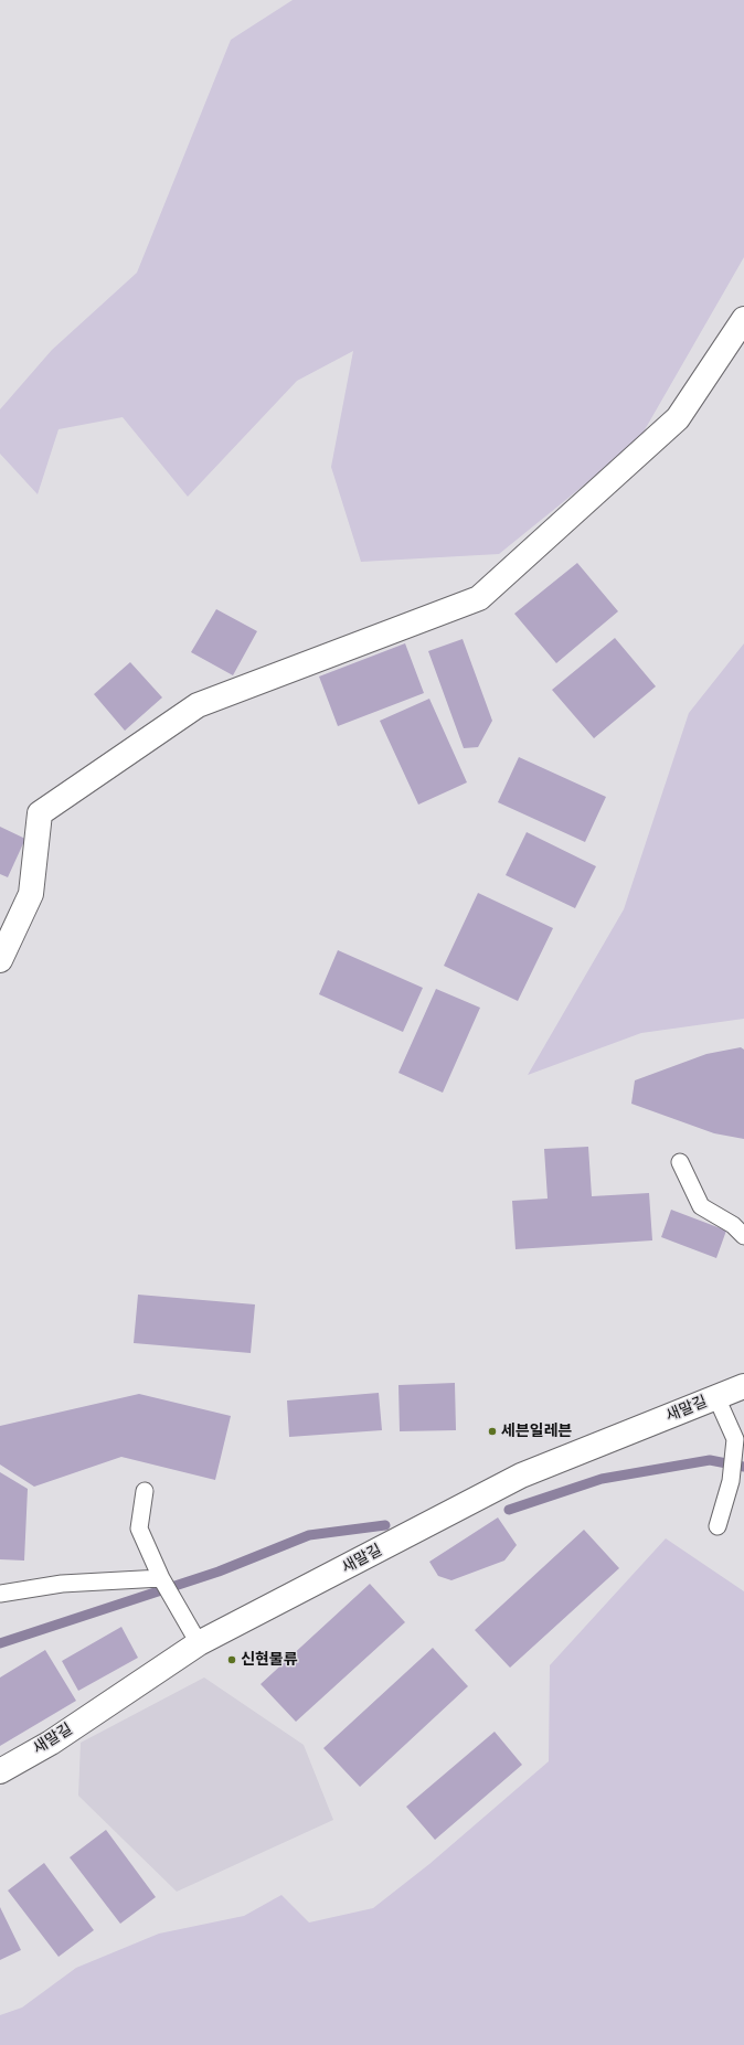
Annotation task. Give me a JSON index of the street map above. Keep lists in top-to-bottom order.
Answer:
{
  "streets": {
    "street": ["새말길"]
  },
  "places": ["세븐일레븐", "신현물류"]
}
